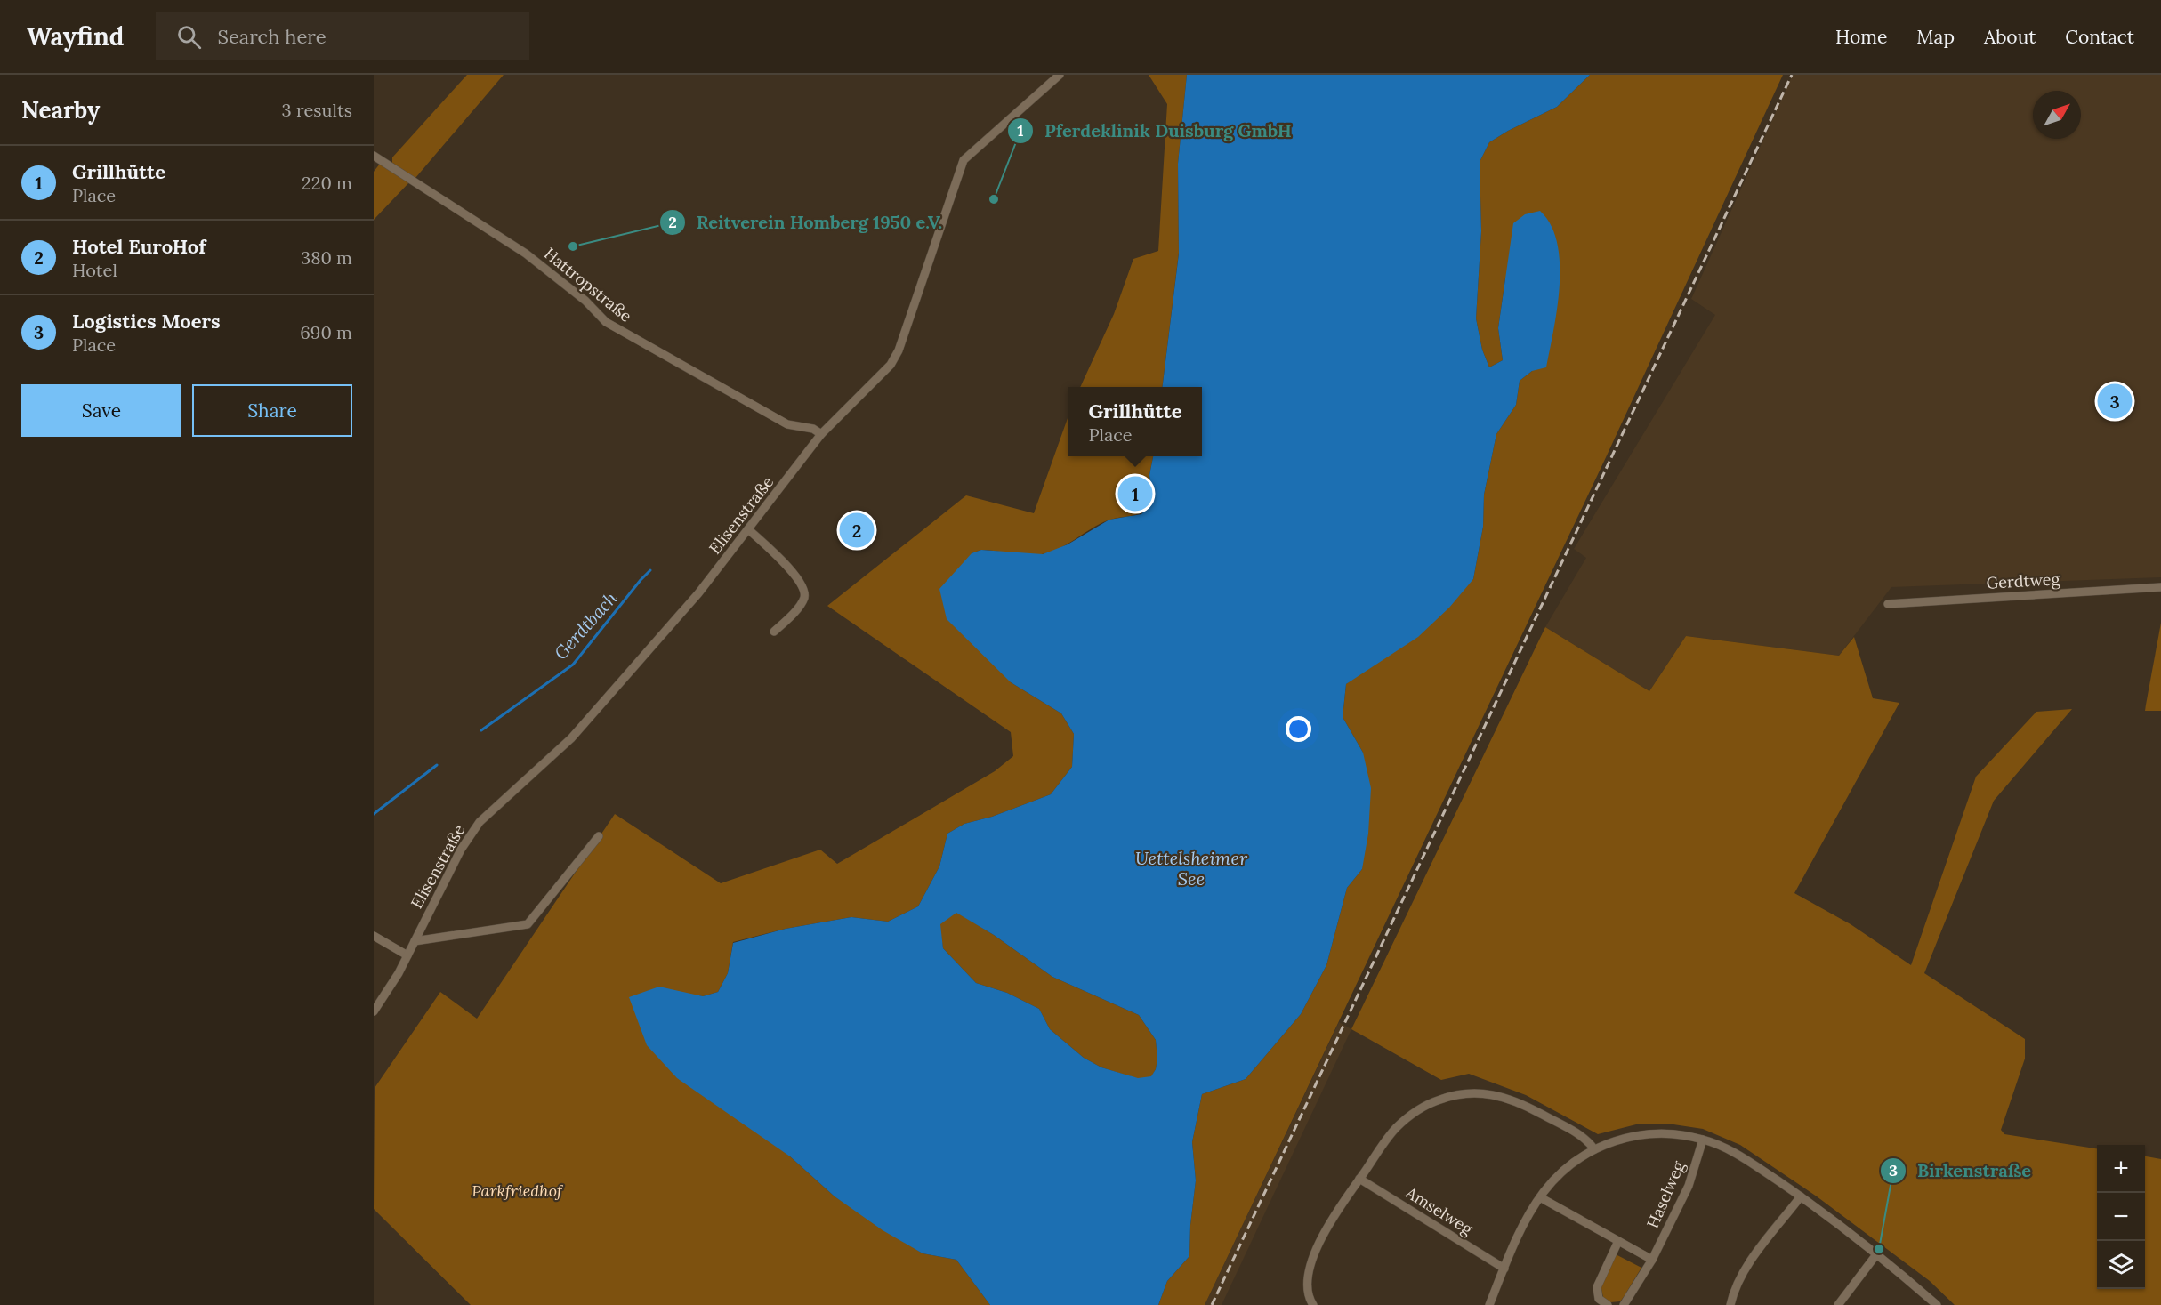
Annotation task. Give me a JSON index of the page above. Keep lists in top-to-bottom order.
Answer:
{
  "streets": {
    "street": [
      "Hattropstraße",
      "Elisenstraße",
      "Gerdtweg",
      "Haselweg",
      "Amselweg"
    ]
  },
  "crossings": [
    ["Hattropstraße", "Elisenstraße"]
  ],
  "water": ["Gerdtbach", "Uettelsheimer See"],
  "parks": ["Parkfriedhof"],
  "places": ["Pferdeklinik Duisburg GmbH", "Reitverein Homberg 1950 e.V.", "Birkenstraße"],
  "north": "top right",
  "page": {
    "header": "Wayfind",
    "search": "Search here",
    "nav": [
      "Home",
      "Map",
      "About",
      "Contact"
    ],
    "heading": ["Nearby", "3 results"],
    "list": [
      {
        "mark": "1",
        "name": "Grillhütte",
        "note": "Place",
        "value": "220 m"
      },
      {
        "mark": "2",
        "name": "Hotel EuroHof",
        "note": "Hotel",
        "value": "380 m"
      },
      {
        "mark": "3",
        "name": "Logistics Moers",
        "note": "Place",
        "value": "690 m"
      }
    ],
    "buttons": ["Save", "Share"],
    "pins": ["3", "1", "2"],
    "popup": ["Grillhütte", "Place"],
    "map_buttons": ["+", "−"]
  }
}
